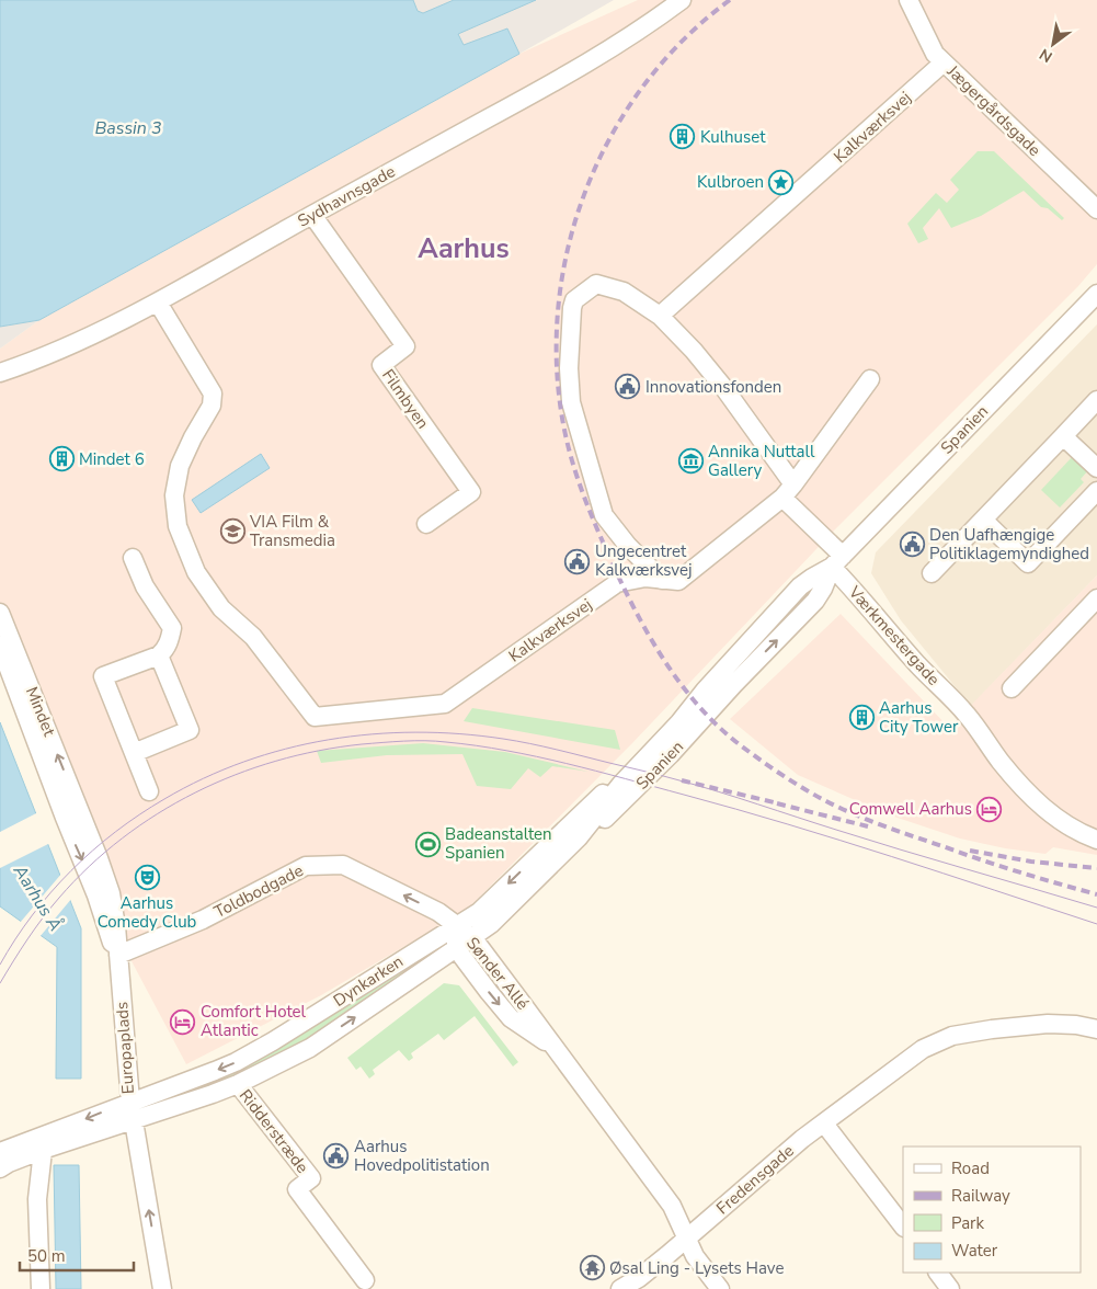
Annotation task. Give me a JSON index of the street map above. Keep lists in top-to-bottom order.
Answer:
{
  "streets": {
    "street": [
      "Jægergårdsgade",
      "Kalkværksvej",
      "Sydhavnsgade",
      "Filmbyen",
      "Spanien",
      "Værkmestergade",
      "Mindet",
      "Toldbodgade",
      "Sønder Allé",
      "Dynkarken",
      "Europaplads",
      "Ridderstræde",
      "Fredensgade"
    ]
  },
  "crossings": [
    ["Jægergårdsgade", "Kalkværksvej"],
    ["Kalkværksvej", "Sydhavnsgade"],
    ["Sydhavnsgade", "Filmbyen"],
    ["Spanien", "Værkmestergade"],
    ["Spanien", "Toldbodgade"],
    ["Spanien", "Sønder Allé"],
    ["Spanien", "Dynkarken"],
    ["Mindet", "Europaplads"],
    ["Toldbodgade", "Sønder Allé"],
    ["Toldbodgade", "Dynkarken"],
    ["Toldbodgade", "Europaplads"],
    ["Sønder Allé", "Dynkarken"],
    ["Sønder Allé", "Fredensgade"],
    ["Dynkarken", "Europaplads"],
    ["Dynkarken", "Ridderstræde"],
    ["Europaplads", "Ridderstræde"]
  ],
  "one_way": ["Toldbodgade"],
  "districts": ["Aarhus"],
  "water": ["Bassin 3", "Aarhus Å"],
  "places": {
    "building": ["Kulhuset", "Mindet 6", "Aarhus City Tower"],
    "place": ["Kulbroen"],
    "public building": [
      "Innovationsfonden",
      "Den Uafhængige Politiklagemyndighed",
      "Ungecentret Kalkværksvej",
      "Aarhus Hovedpolitistation"
    ],
    "museum": ["Annika Nuttall Gallery"],
    "school or university": ["VIA Film & Transmedia"],
    "hotel": ["Comwell Aarhus", "Comfort Hotel Atlantic"],
    "sports": ["Badeanstalten Spanien"],
    "theatre": ["Aarhus Comedy Club"],
    "temple": ["Øsal Ling - Lysets Have"]
  },
  "legend": [
    "Road",
    "Railway",
    "Park",
    "Water"
  ],
  "scale_bar": "50 m",
  "north": "bottom left"
}
